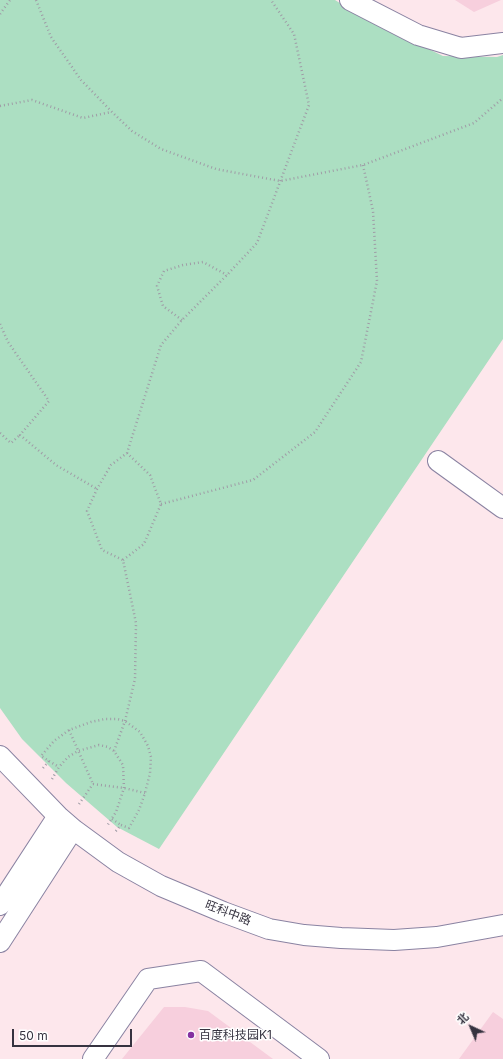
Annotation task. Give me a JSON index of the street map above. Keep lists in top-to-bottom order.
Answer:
{
  "streets": {
    "street": ["旺科中路"]
  },
  "places": ["百度科技园K1"],
  "scale_bar": "50 m",
  "north": "top left"
}
